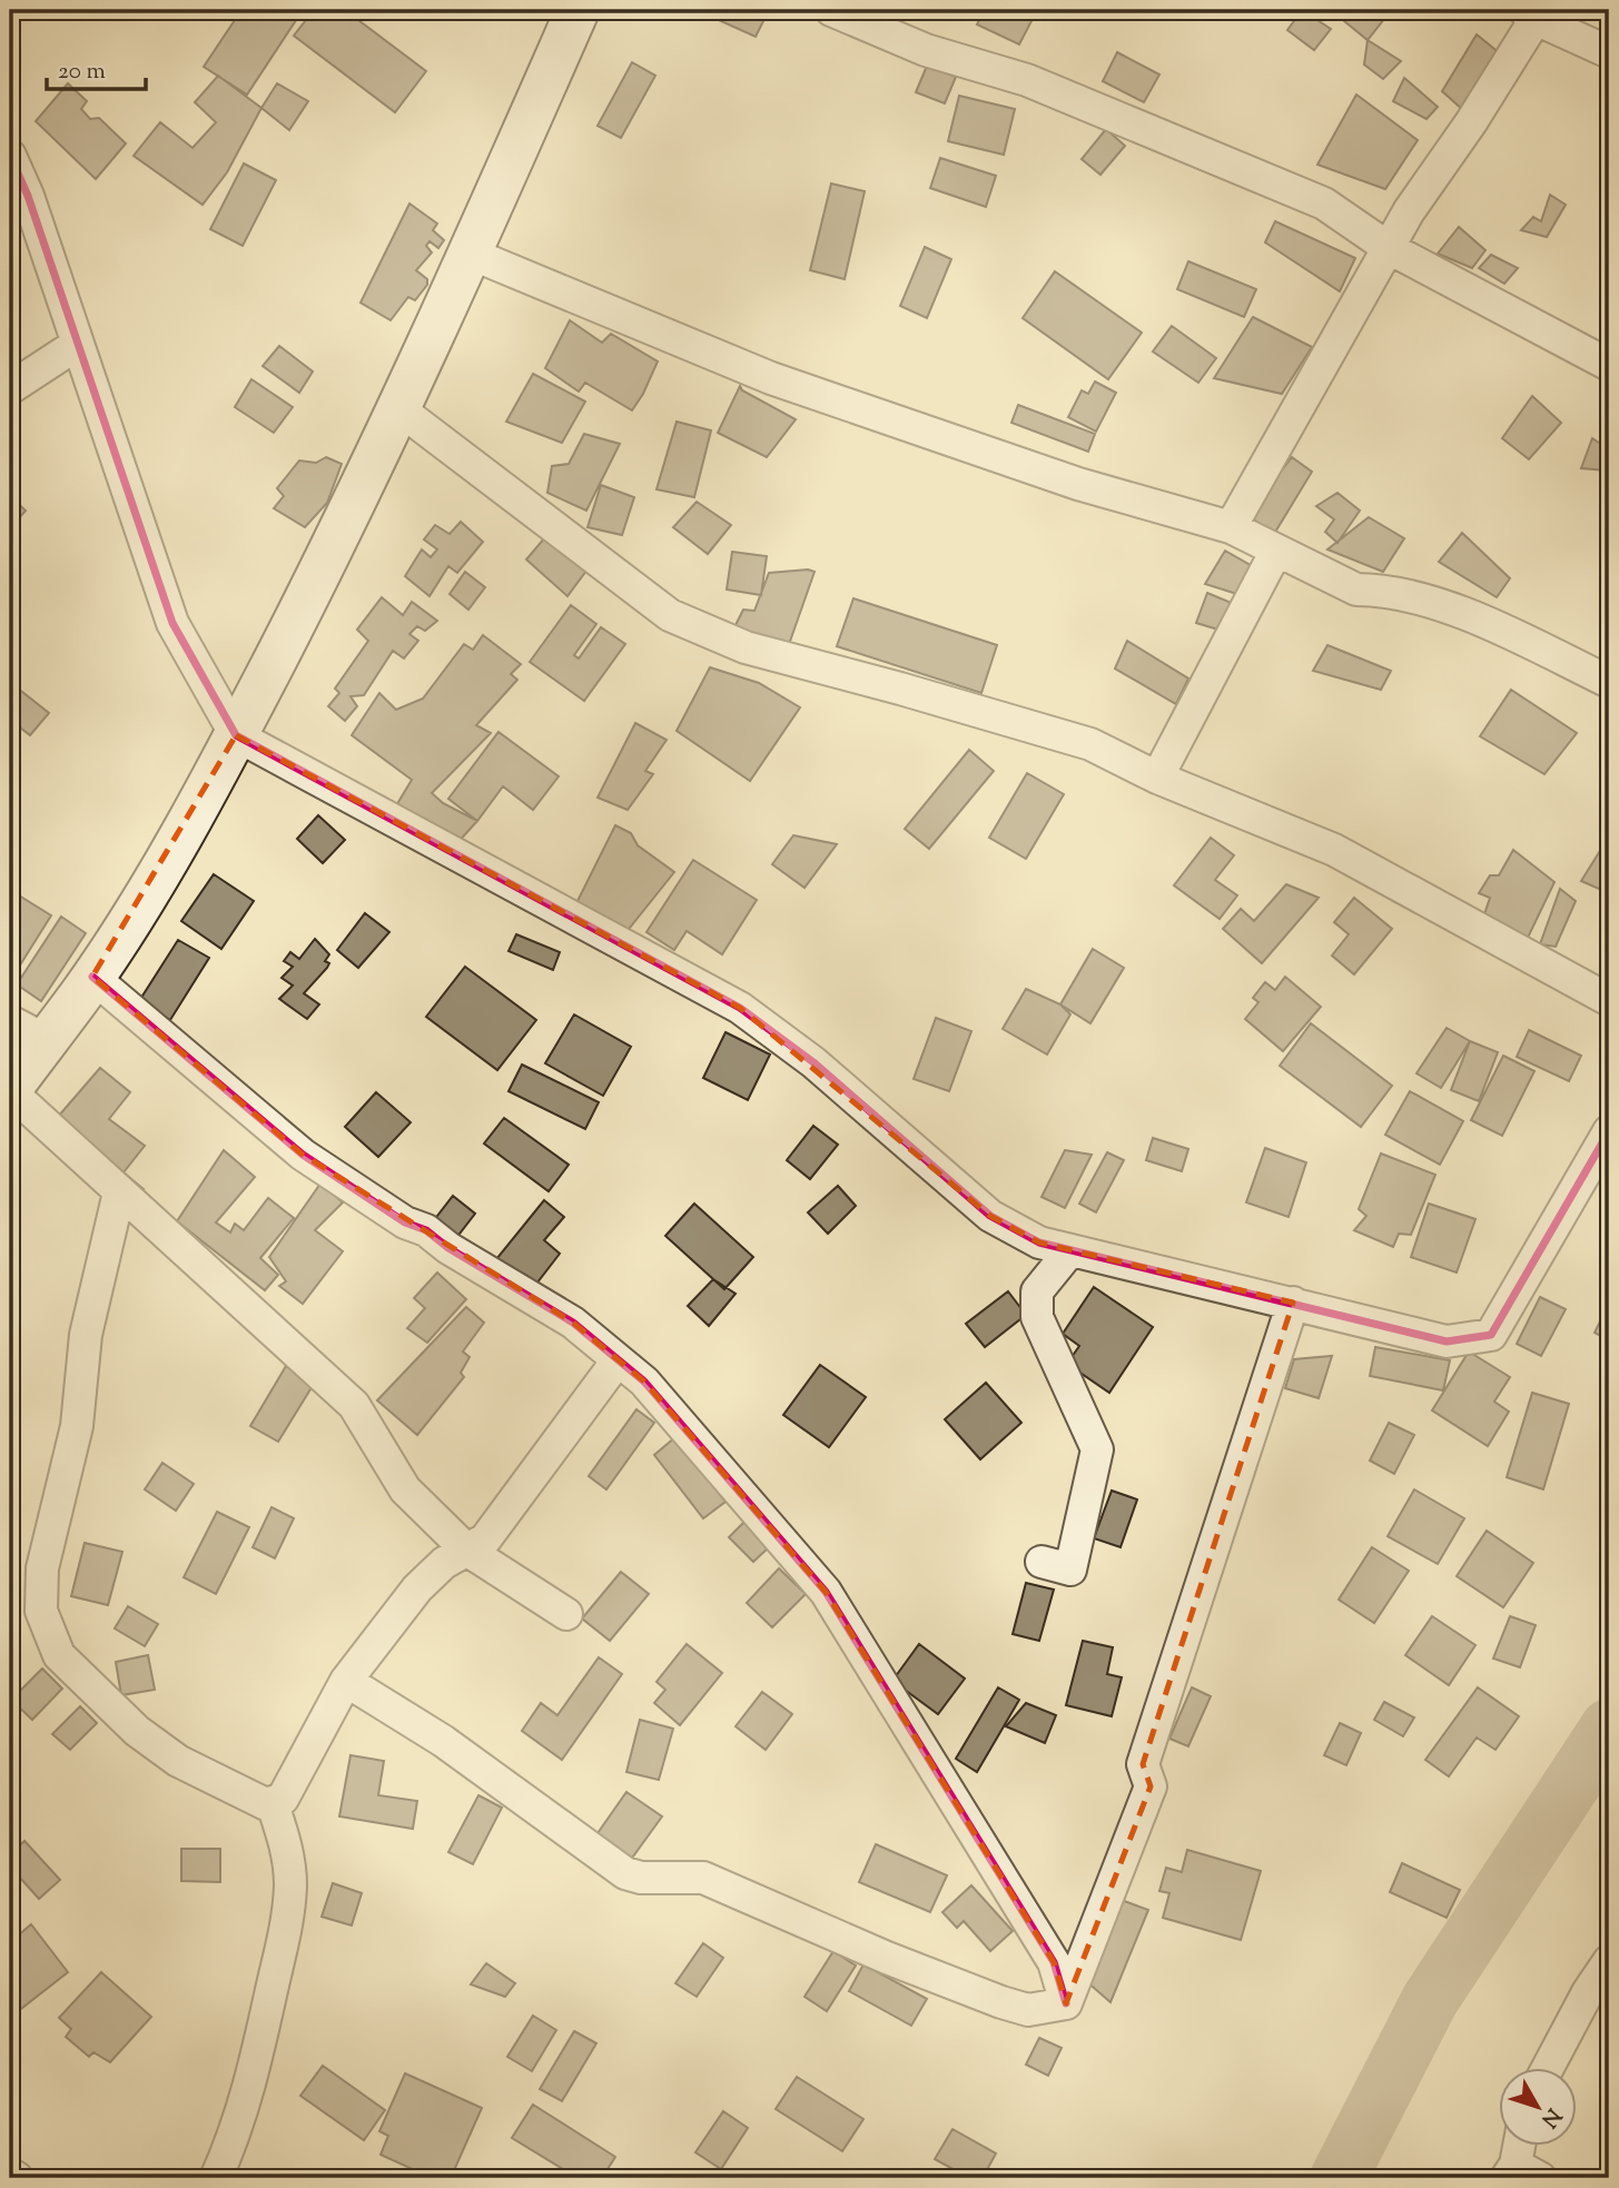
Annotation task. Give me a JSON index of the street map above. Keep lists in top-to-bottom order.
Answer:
{
  "scale_bar": "20 m",
  "north": "bottom right"
}
